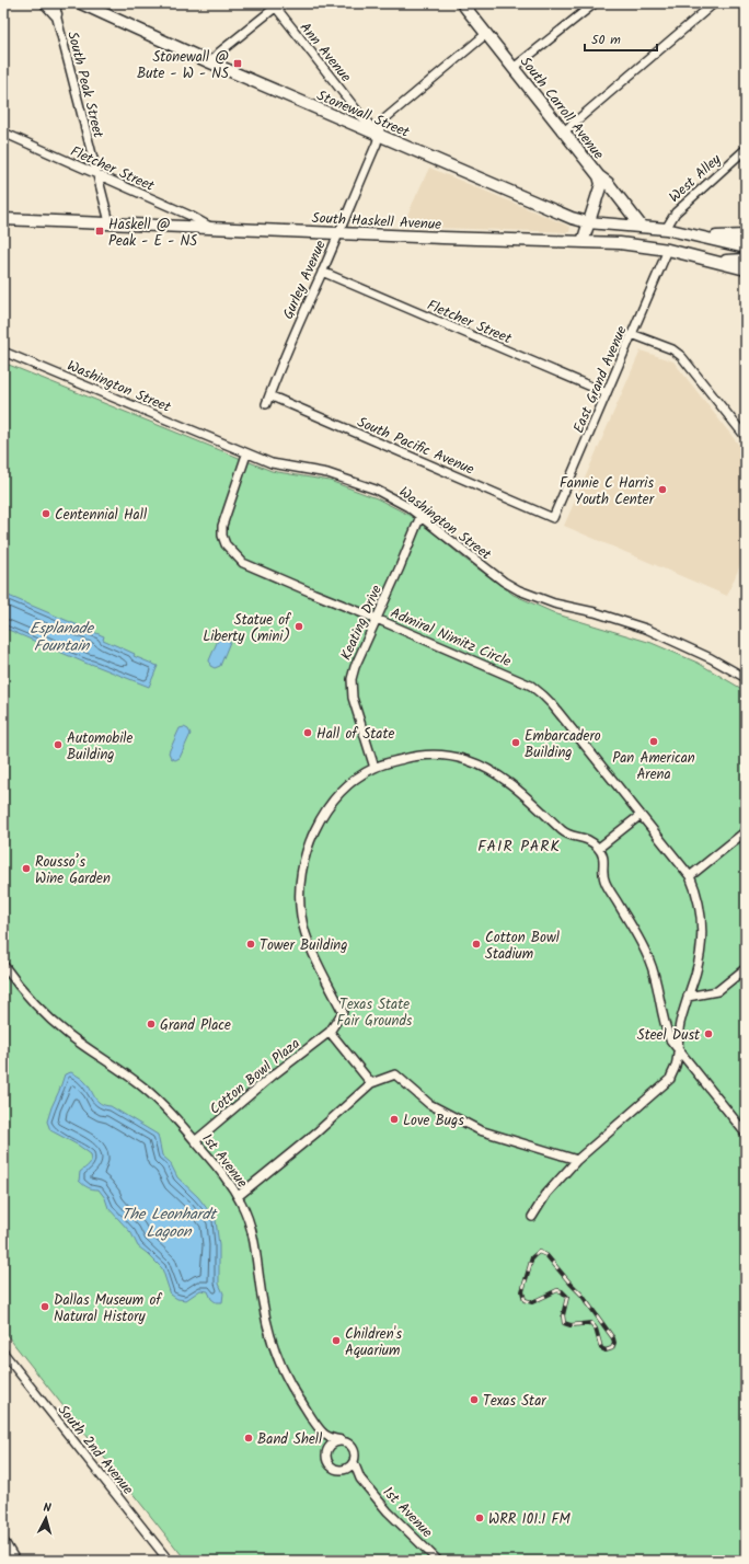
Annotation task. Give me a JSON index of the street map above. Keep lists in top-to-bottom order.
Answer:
{
  "streets": {
    "main road": ["South Carroll Avenue", "Stonewall Street", "South Haskell Avenue"],
    "street": [
      "Ann Avenue",
      "South Peak Street",
      "Fletcher Street",
      "West Alley",
      "Gurley Avenue",
      "East Grand Avenue",
      "Washington Street",
      "South Pacific Avenue",
      "Keating Drive",
      "Admiral Nimitz Circle",
      "Cotton Bowl Plaza",
      "1st Avenue",
      "South 2nd Avenue"
    ]
  },
  "crossings": [
    ["Ann Avenue", "Stonewall Street"],
    ["Ann Avenue", "Gurley Avenue"],
    ["South Peak Street", "Fletcher Street"],
    ["South Peak Street", "South Haskell Avenue"],
    ["South Carroll Avenue", "Stonewall Street"],
    ["South Carroll Avenue", "Gurley Avenue"],
    ["Stonewall Street", "Gurley Avenue"],
    ["Fletcher Street", "South Haskell Avenue"],
    ["Fletcher Street", "Gurley Avenue"],
    ["Fletcher Street", "East Grand Avenue"],
    ["South Haskell Avenue", "Gurley Avenue"],
    ["South Haskell Avenue", "East Grand Avenue"],
    ["Gurley Avenue", "South Pacific Avenue"],
    ["East Grand Avenue", "South Pacific Avenue"],
    ["Washington Street", "Keating Drive"],
    ["Washington Street", "Admiral Nimitz Circle"],
    ["Keating Drive", "Admiral Nimitz Circle"],
    ["Keating Drive", "Cotton Bowl Plaza"],
    ["Cotton Bowl Plaza", "1st Avenue"]
  ],
  "districts": ["FAIR PARK"],
  "water": ["Esplanade Fountain", "The Leonhardt Lagoon"],
  "parks": ["Texas State Fair Grounds"],
  "places": {
    "transit": ["Stonewall @ Bute - W - NS", "Haskell @ Peak - E - NS"],
    "other": [
      "Fannie C Harris Youth Center",
      "Centennial Hall",
      "Statue of Liberty (mini)",
      "Hall of State",
      "Pan American Arena",
      "Embarcadero Building",
      "Automobile Building",
      "Rousso’s Wine Garden",
      "Tower Building",
      "Cotton Bowl Stadium",
      "Grand Place",
      "Steel Dust",
      "Love Bugs",
      "Dallas Museum of Natural History",
      "Children's Aquarium",
      "Texas Star",
      "Band Shell",
      "WRR 101.1 FM"
    ]
  },
  "scale_bar": "50 m",
  "north": "top"
}
